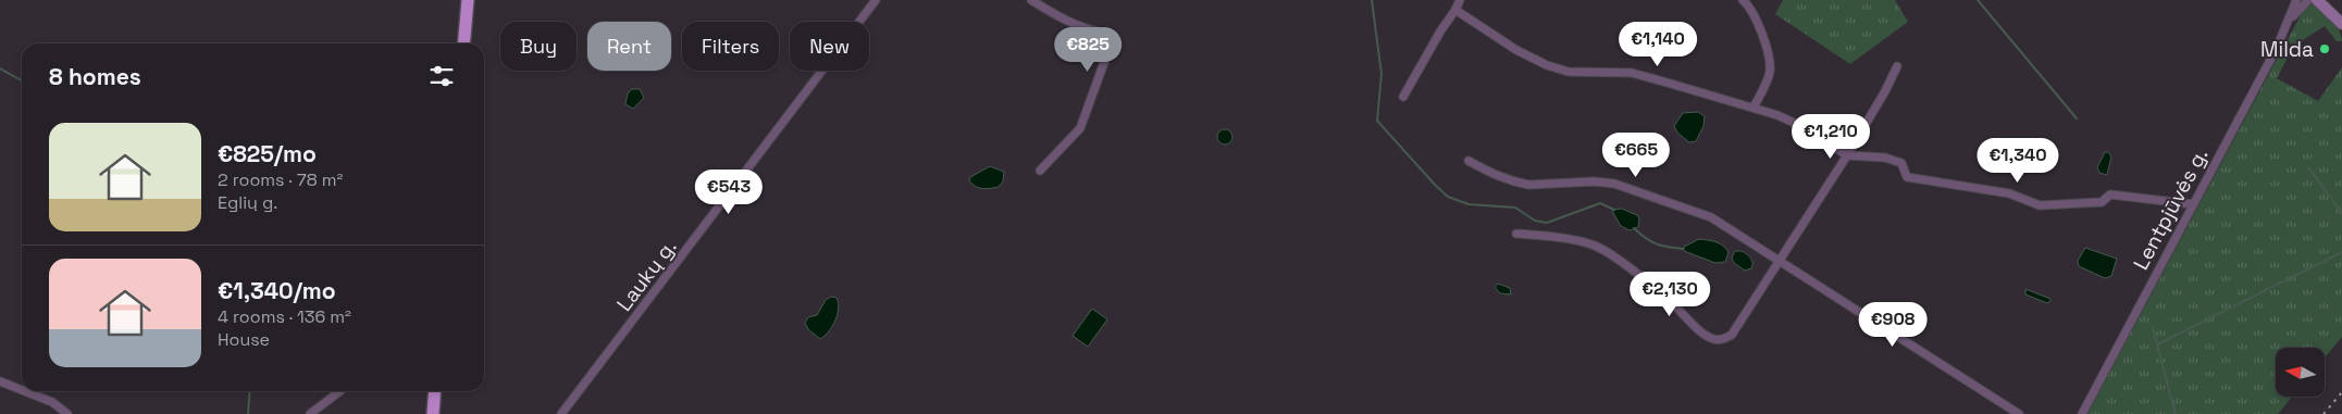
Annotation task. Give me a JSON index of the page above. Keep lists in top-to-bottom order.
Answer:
{
  "streets": {
    "street": ["Lentpjūvės g.", "Laukų g."]
  },
  "places": ["Milda"],
  "north": "left",
  "page": {
    "price": [
      "€1,140",
      "€825",
      "€1,210",
      "€665",
      "€1,340",
      "€543",
      "€2,130",
      "€908"
    ],
    "chip": [
      "Buy",
      "Rent",
      "Filters",
      "New"
    ],
    "heading": "8 homes",
    "list": [
      {
        "name": "€825/mo",
        "note": "2 rooms · 78 m² · Eglių g."
      },
      {
        "name": "€1,340/mo",
        "note": "4 rooms · 136 m² · House"
      }
    ]
  }
}
